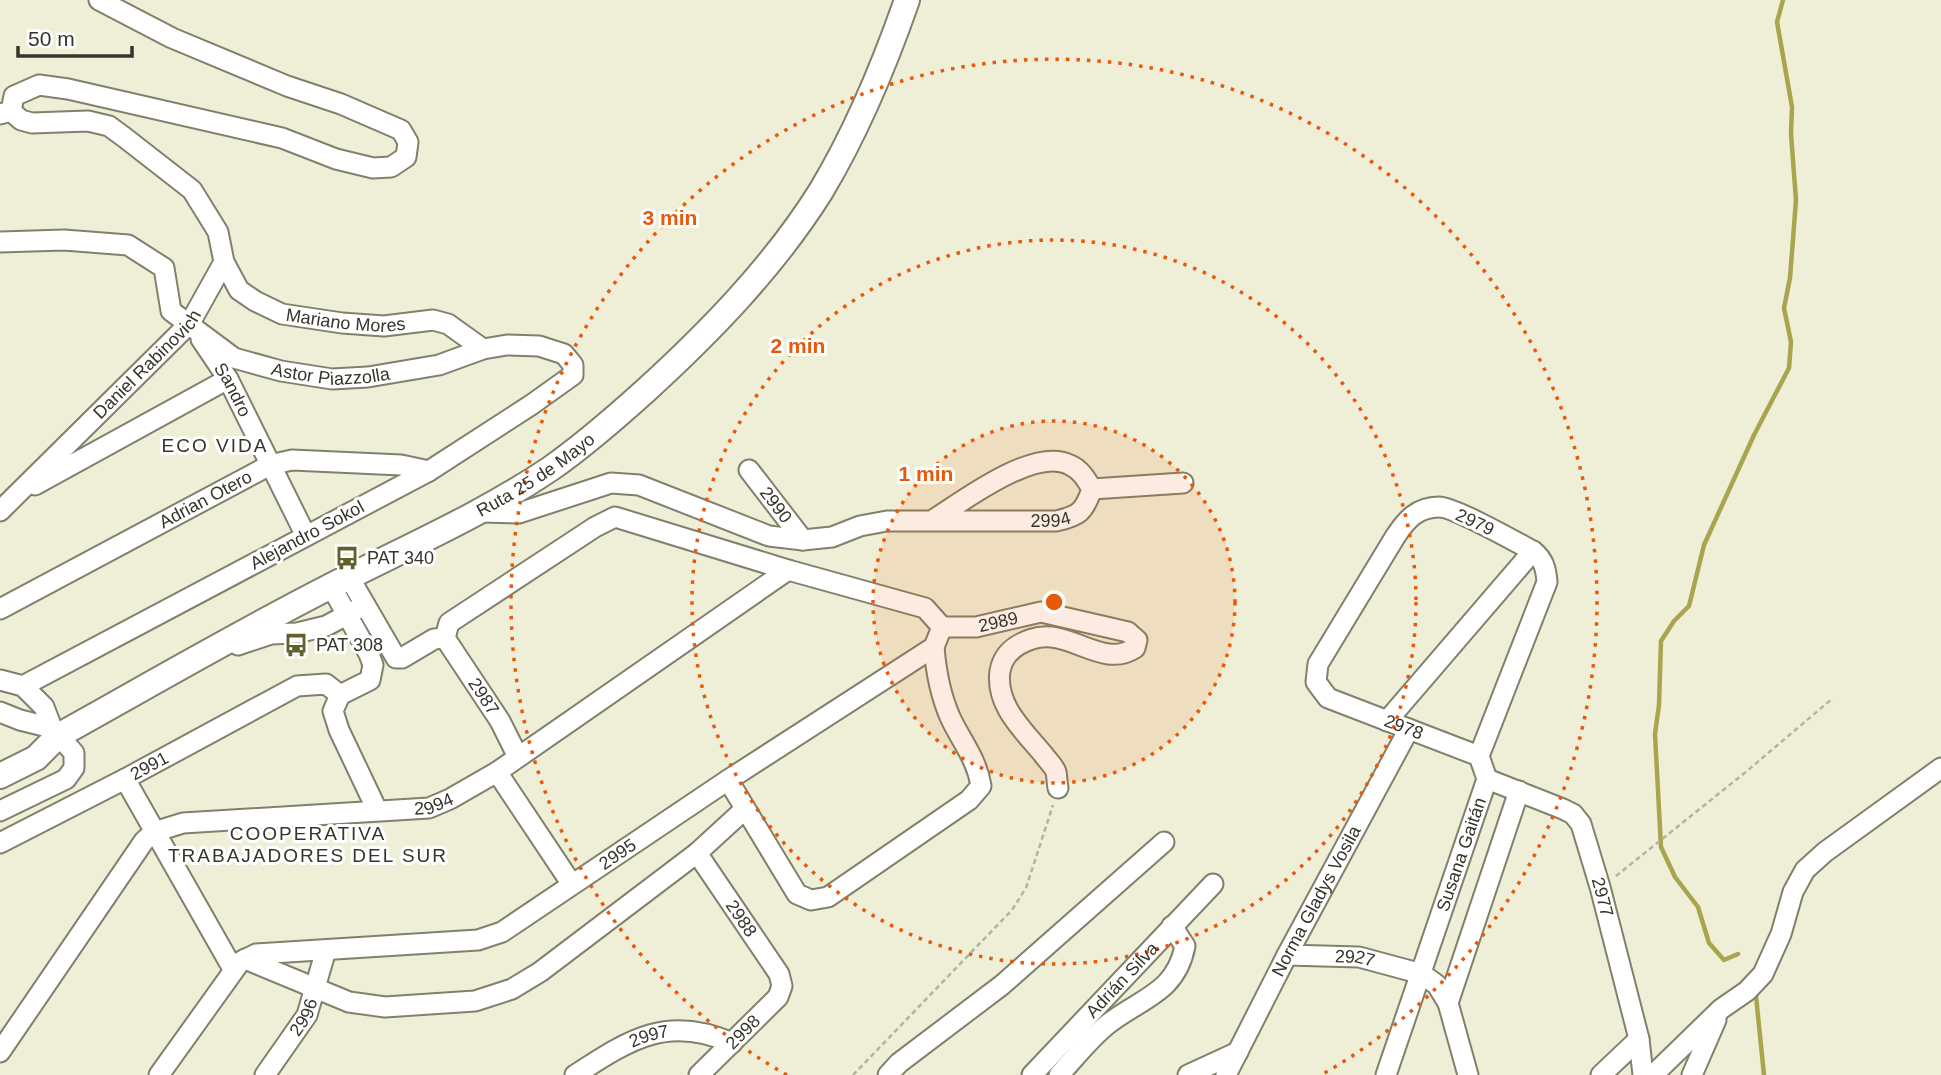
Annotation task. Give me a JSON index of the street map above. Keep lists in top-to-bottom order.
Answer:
{
  "streets": {
    "main road": ["Ruta 25 de Mayo"],
    "street": [
      "Mariano Mores",
      "Daniel Rabinovich",
      "Astor Piazzolla",
      "Sandro",
      "Adrian Otero",
      "2990",
      "2994",
      "2979",
      "Alejandro Sokol",
      "2989",
      "2987",
      "2978",
      "2991",
      "2995",
      "Susana Gaitán",
      "2977",
      "Norma Gladys Vosila",
      "2988",
      "2927",
      "Adrián Silva",
      "2996",
      "2998",
      "2997"
    ]
  },
  "crossings": [
    ["Mariano Mores", "Daniel Rabinovich"],
    ["Mariano Mores", "Astor Piazzolla"],
    ["Daniel Rabinovich", "Astor Piazzolla"],
    ["Daniel Rabinovich", "Sandro"],
    ["Astor Piazzolla", "Sandro"],
    ["Astor Piazzolla", "Alejandro Sokol"],
    ["Sandro", "Adrian Otero"],
    ["Sandro", "Alejandro Sokol"],
    ["Adrian Otero", "Alejandro Sokol"],
    ["2990", "2994"],
    ["2994", "2987"],
    ["2979", "2978"],
    ["2978", "Susana Gaitán"],
    ["2978", "Norma Gladys Vosila"],
    ["2995", "2996"],
    ["Susana Gaitán", "2977"],
    ["Susana Gaitán", "2927"],
    ["Norma Gladys Vosila", "2927"],
    ["2988", "2998"],
    ["2998", "2997"]
  ],
  "districts": ["ECO VIDA", "COOPERATIVA TRABAJADORES DEL SUR"],
  "places": {
    "bus stop": ["PAT 340", "PAT 308"]
  },
  "scale_bar": "50 m",
  "rings": ["3 min", "2 min", "1 min"]
}
